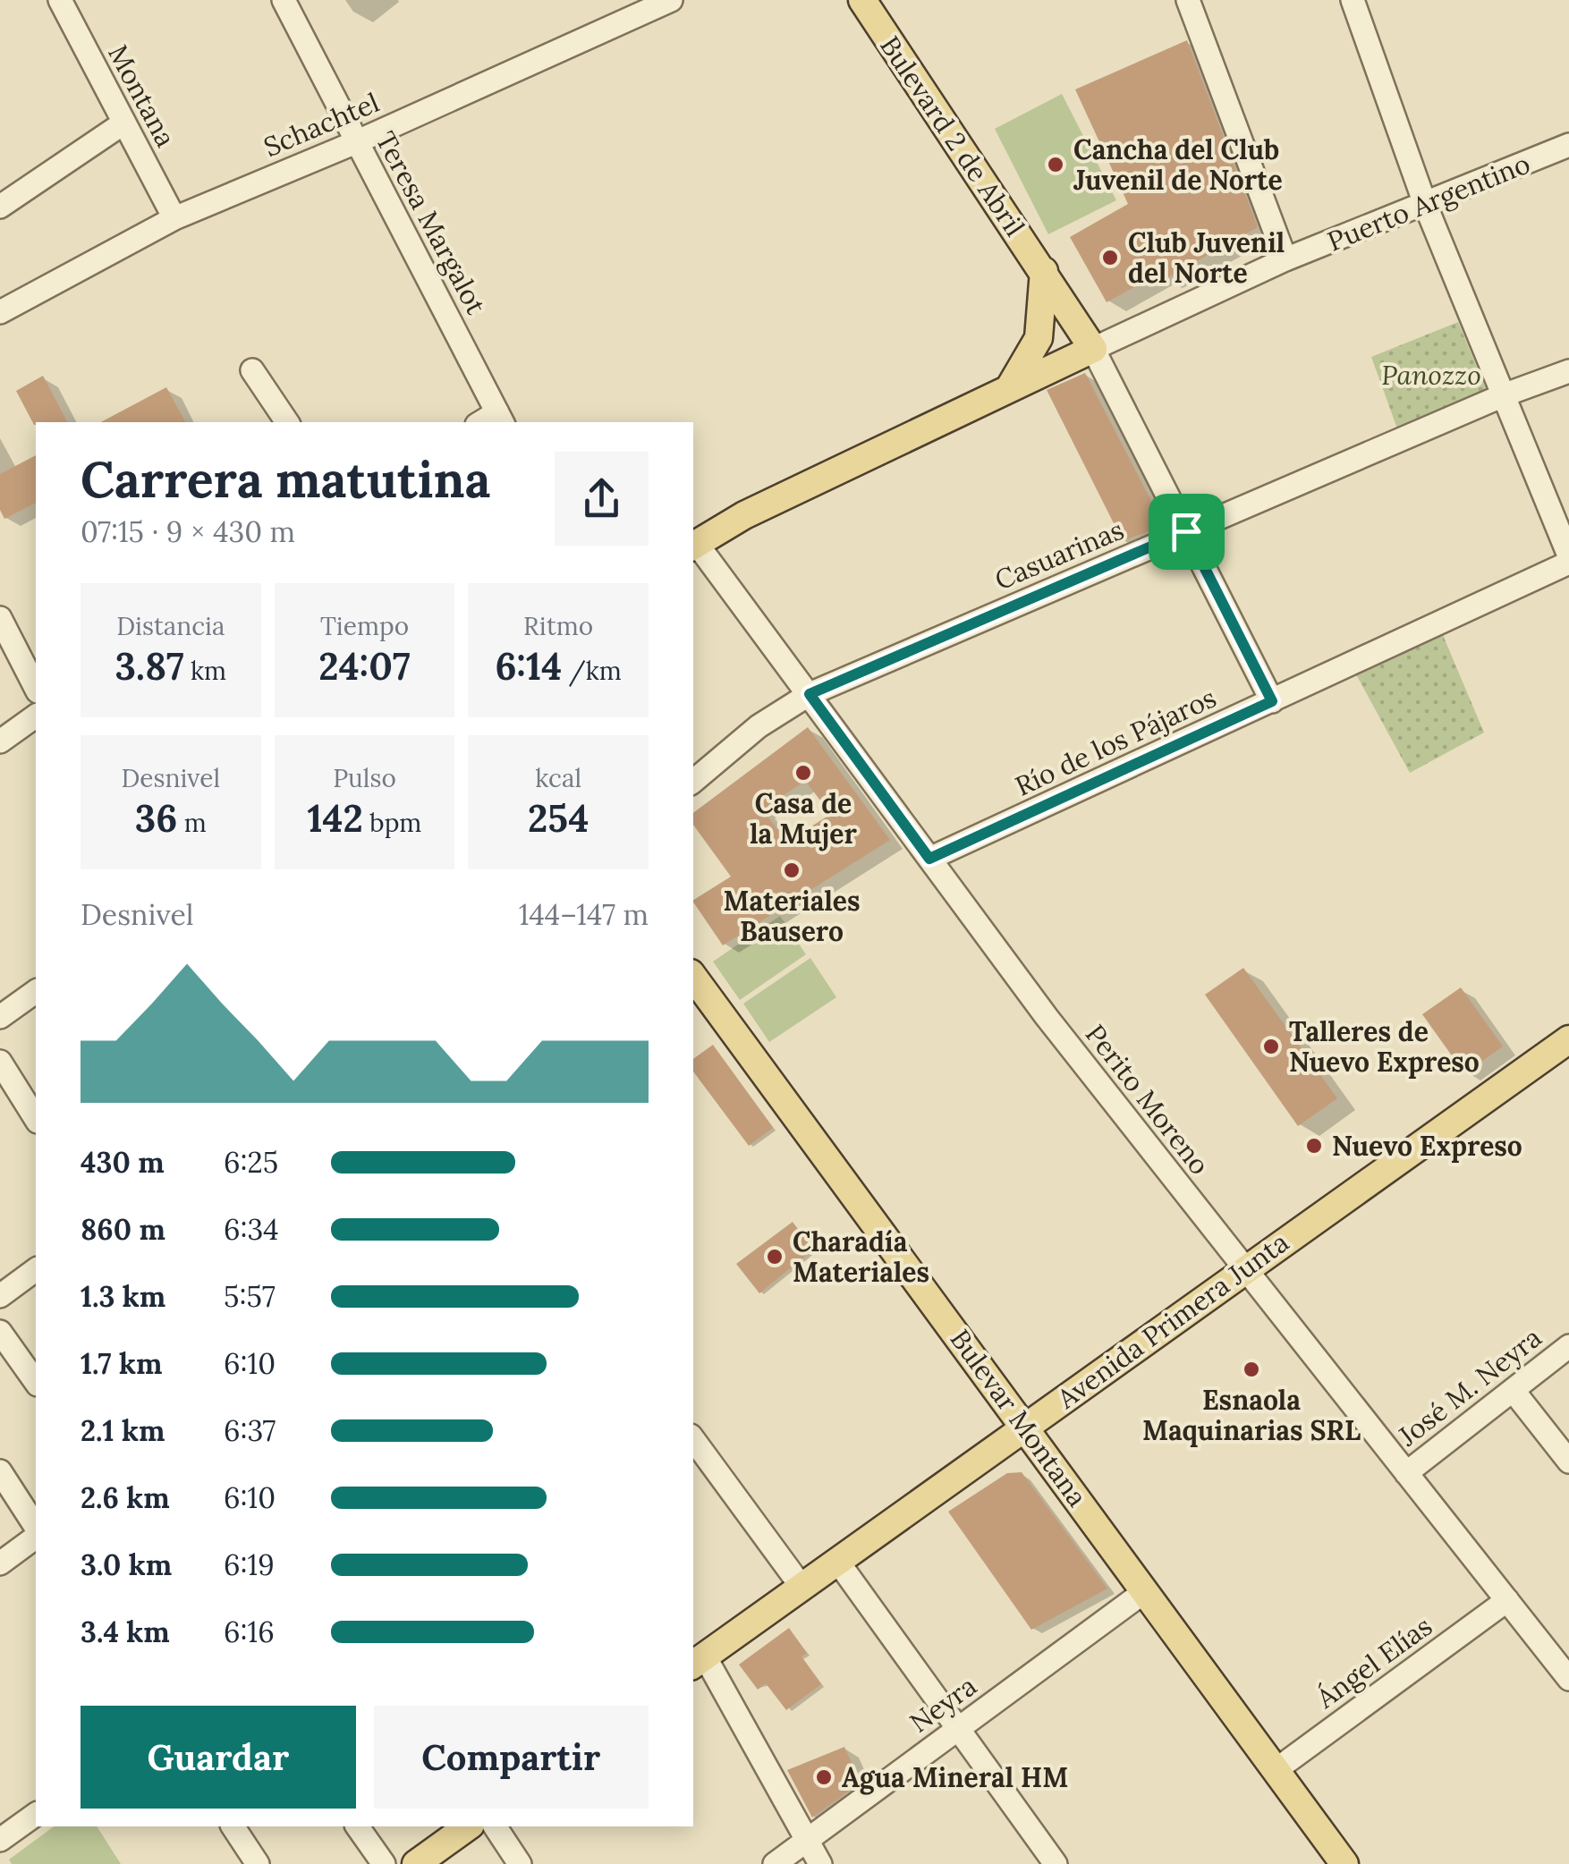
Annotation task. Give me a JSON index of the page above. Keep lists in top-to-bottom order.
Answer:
{
  "streets": {
    "main road": ["Bulevard 2 de Abril", "Avenida Primera Junta", "Bulevar Montana"],
    "street": [
      "Montana",
      "Schachtel",
      "Puerto Argentino",
      "Teresa Margalot",
      "Casuarinas",
      "Río de los Pájaros",
      "Perito Moreno",
      "José M. Neyra",
      "Ángel Elías",
      "Neyra"
    ]
  },
  "crossings": [
    ["Montana", "Schachtel"],
    ["Schachtel", "Teresa Margalot"],
    ["Bulevard 2 de Abril", "Puerto Argentino"],
    ["Casuarinas", "Perito Moreno"],
    ["Río de los Pájaros", "Perito Moreno"],
    ["Perito Moreno", "Avenida Primera Junta"],
    ["Perito Moreno", "José M. Neyra"],
    ["Perito Moreno", "Ángel Elías"],
    ["Avenida Primera Junta", "Bulevar Montana"],
    ["Bulevar Montana", "Ángel Elías"],
    ["Bulevar Montana", "Neyra"]
  ],
  "parks": ["Panozzo"],
  "places": [
    "Cancha del Club Juvenil de Norte",
    "Club Juvenil del Norte",
    "Casa de la Mujer",
    "Materiales Bausero",
    "Talleres de Nuevo Expreso",
    "Nuevo Expreso",
    "Charadía Materiales",
    "Esnaola Maquinarias SRL",
    "Agua Mineral HM"
  ],
  "page": {
    "heading": ["Carrera matutina", "07:15 · 9 × 430 m"],
    "stats": [
      ["Distancia", "3.87 km"],
      ["Tiempo", "24:07"],
      ["Ritmo", "6:14 /km"],
      ["Desnivel", "36 m"],
      ["Pulso", "142 bpm"],
      ["kcal", "254"]
    ],
    "chart": ["Desnivel", "144–147 m"],
    "list": [
      {
        "name": "430 m",
        "note": "6:25"
      },
      {
        "name": "860 m",
        "note": "6:34"
      },
      {
        "name": "1.3 km",
        "note": "5:57"
      },
      {
        "name": "1.7 km",
        "note": "6:10"
      },
      {
        "name": "2.1 km",
        "note": "6:37"
      },
      {
        "name": "2.6 km",
        "note": "6:10"
      },
      {
        "name": "3.0 km",
        "note": "6:19"
      },
      {
        "name": "3.4 km",
        "note": "6:16"
      }
    ],
    "buttons": ["Guardar", "Compartir"]
  }
}
